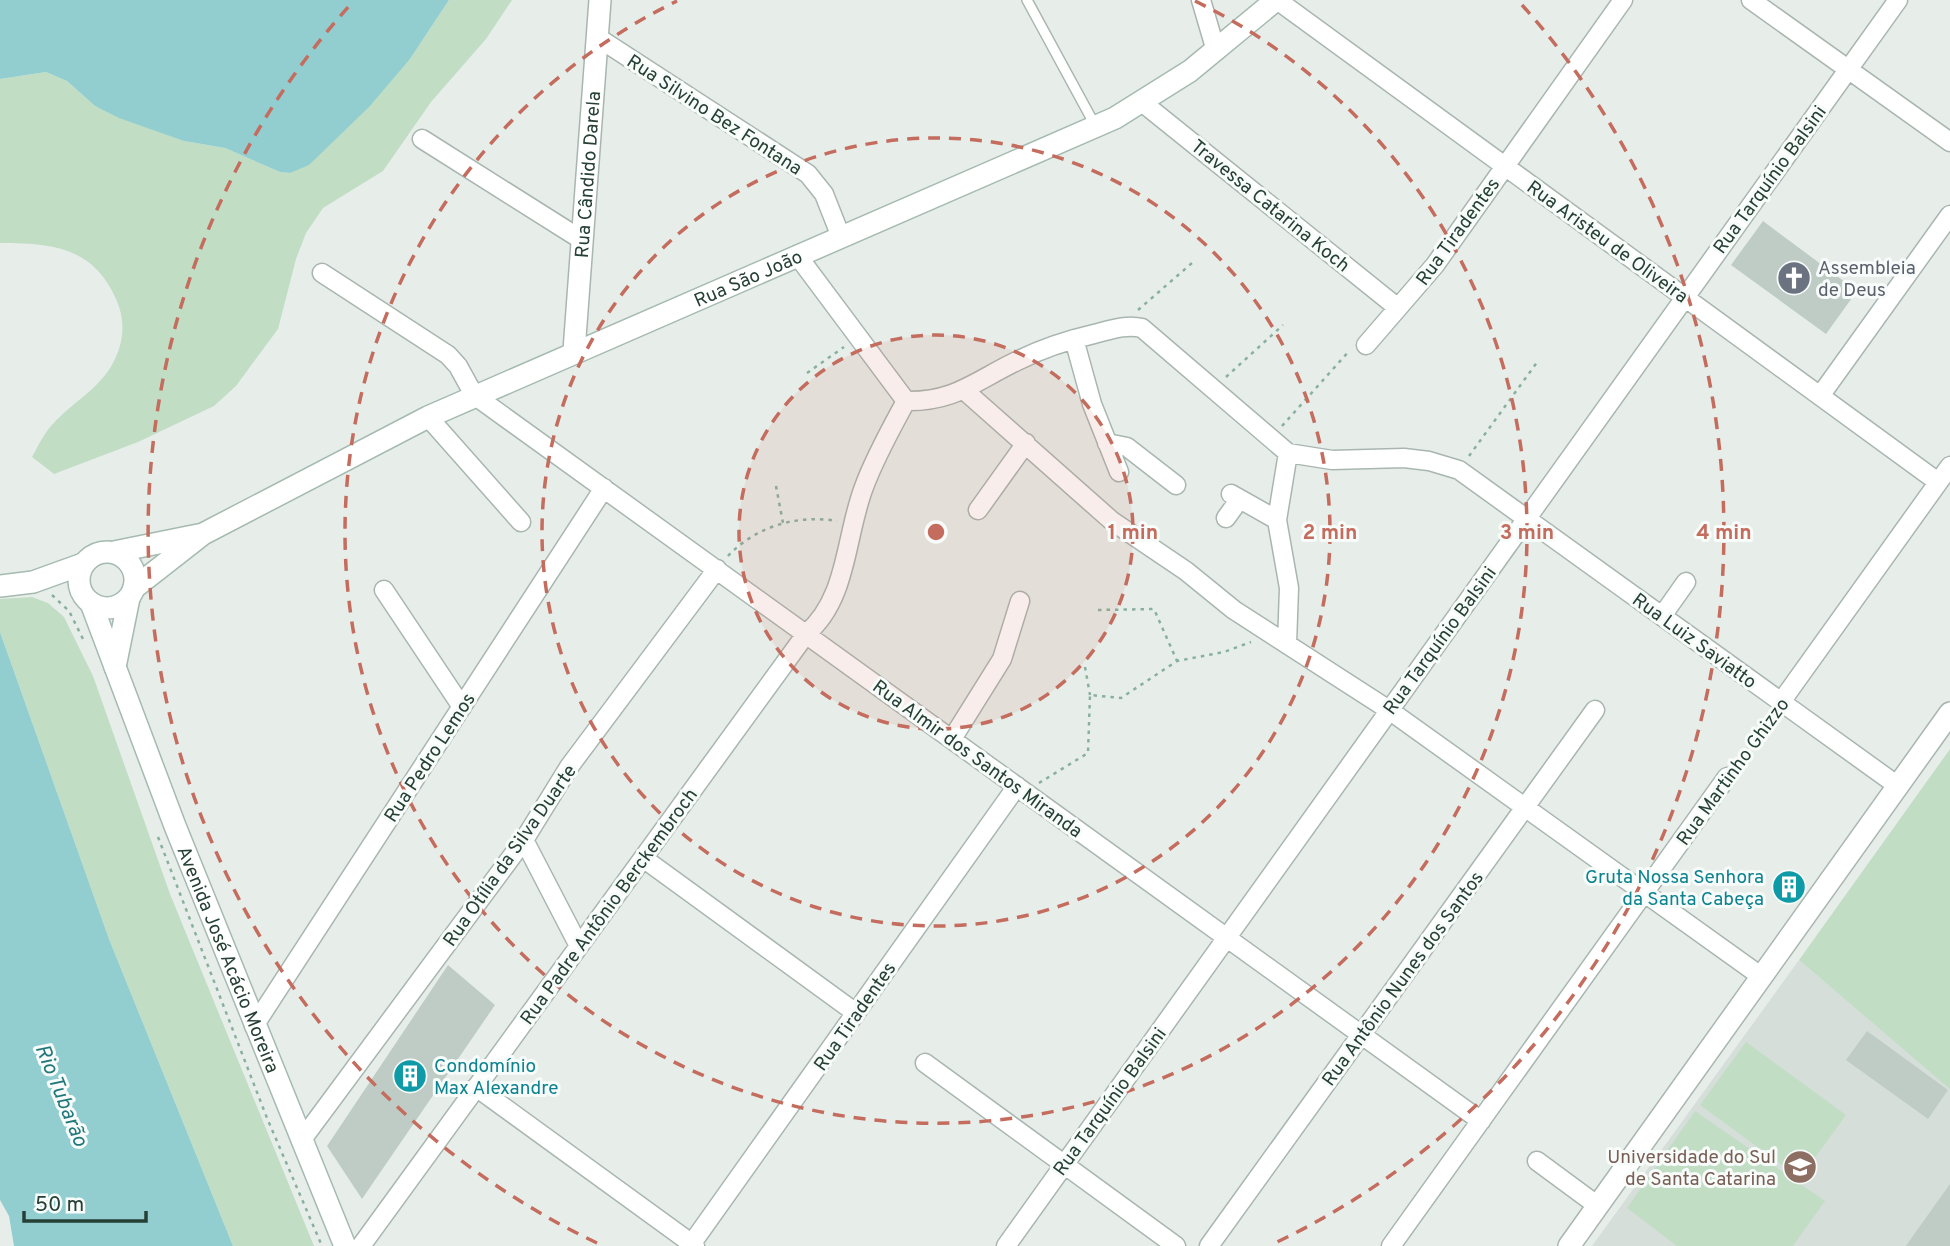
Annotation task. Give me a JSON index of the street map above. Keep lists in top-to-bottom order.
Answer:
{
  "streets": {
    "main road": ["Rua Cândido Darela", "Rua São João", "Avenida José Acácio Moreira"],
    "street": [
      "Rua Silvino Bez Fontana",
      "Rua Tarquínio Balsini",
      "Travessa Catarina Koch",
      "Rua Tiradentes",
      "Rua Aristeu de Oliveira",
      "Rua Luiz Saviatto",
      "Rua Pedro Lemos",
      "Rua Almir dos Santos Miranda",
      "Rua Martinho Ghizzo",
      "Rua Otília da Silva Duarte",
      "Rua Padre Antônio Berckembroch",
      "Rua Antônio Nunes dos Santos"
    ]
  },
  "crossings": [
    ["Rua Silvino Bez Fontana", "Rua Cândido Darela"],
    ["Rua Silvino Bez Fontana", "Rua São João"],
    ["Rua Cândido Darela", "Rua São João"],
    ["Rua Tarquínio Balsini", "Rua Aristeu de Oliveira"],
    ["Rua Tarquínio Balsini", "Rua Luiz Saviatto"],
    ["Rua Tarquínio Balsini", "Rua Almir dos Santos Miranda"],
    ["Travessa Catarina Koch", "Rua Tiradentes"],
    ["Travessa Catarina Koch", "Rua São João"],
    ["Rua Tiradentes", "Rua Aristeu de Oliveira"],
    ["Rua Tiradentes", "Rua Almir dos Santos Miranda"],
    ["Rua Aristeu de Oliveira", "Rua São João"],
    ["Rua Aristeu de Oliveira", "Rua Martinho Ghizzo"],
    ["Rua São João", "Rua Almir dos Santos Miranda"],
    ["Rua São João", "Avenida José Acácio Moreira"],
    ["Rua Luiz Saviatto", "Rua Martinho Ghizzo"],
    ["Rua Pedro Lemos", "Rua Almir dos Santos Miranda"],
    ["Rua Pedro Lemos", "Avenida José Acácio Moreira"],
    ["Rua Almir dos Santos Miranda", "Rua Martinho Ghizzo"],
    ["Rua Almir dos Santos Miranda", "Rua Otília da Silva Duarte"],
    ["Rua Almir dos Santos Miranda", "Rua Padre Antônio Berckembroch"],
    ["Rua Almir dos Santos Miranda", "Rua Antônio Nunes dos Santos"],
    ["Rua Otília da Silva Duarte", "Avenida José Acácio Moreira"]
  ],
  "water": ["Rio Tubarão"],
  "places": {
    "church": ["Assembleia de Deus"],
    "building": ["Gruta Nossa Senhora da Santa Cabeça", "Condomínio Max Alexandre"],
    "school or university": ["Universidade do Sul de Santa Catarina"]
  },
  "scale_bar": "50 m",
  "rings": [
    "1 min",
    "2 min",
    "3 min",
    "4 min"
  ]
}
